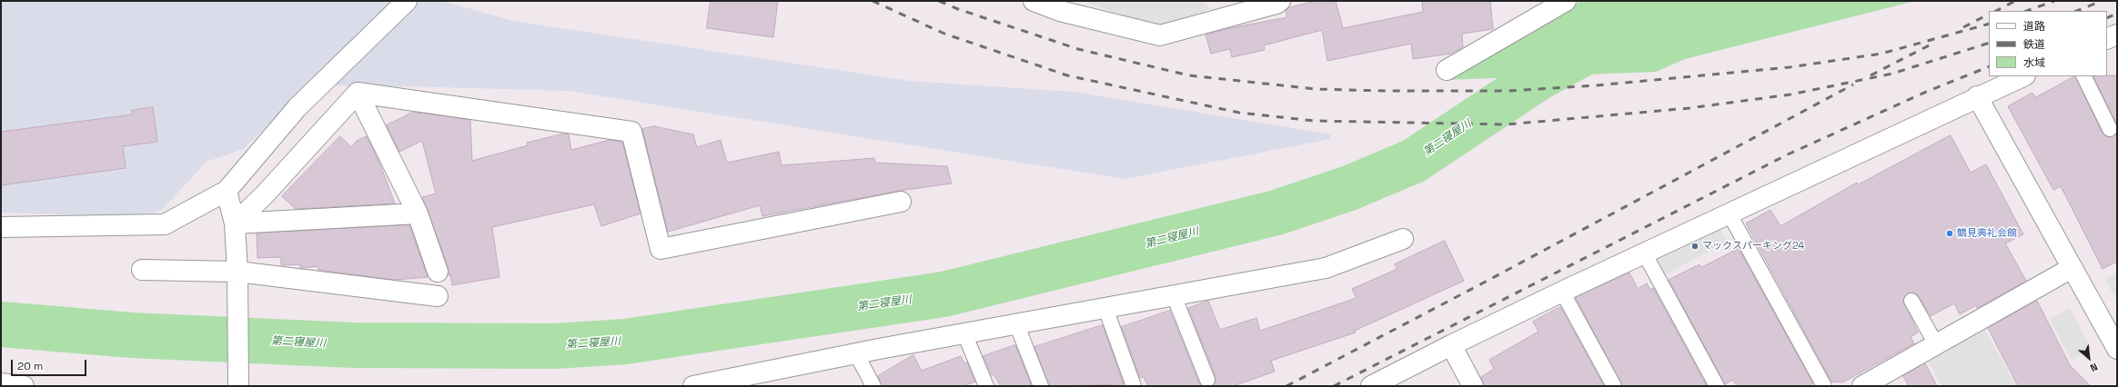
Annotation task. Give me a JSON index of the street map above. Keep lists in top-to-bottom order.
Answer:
{
  "water": ["第二寝屋川"],
  "places": ["鶴見典礼会館", "マックスパーキング24"],
  "legend": ["道路", "鉄道", "水域"],
  "scale_bar": "20 m",
  "north": "bottom right"
}
